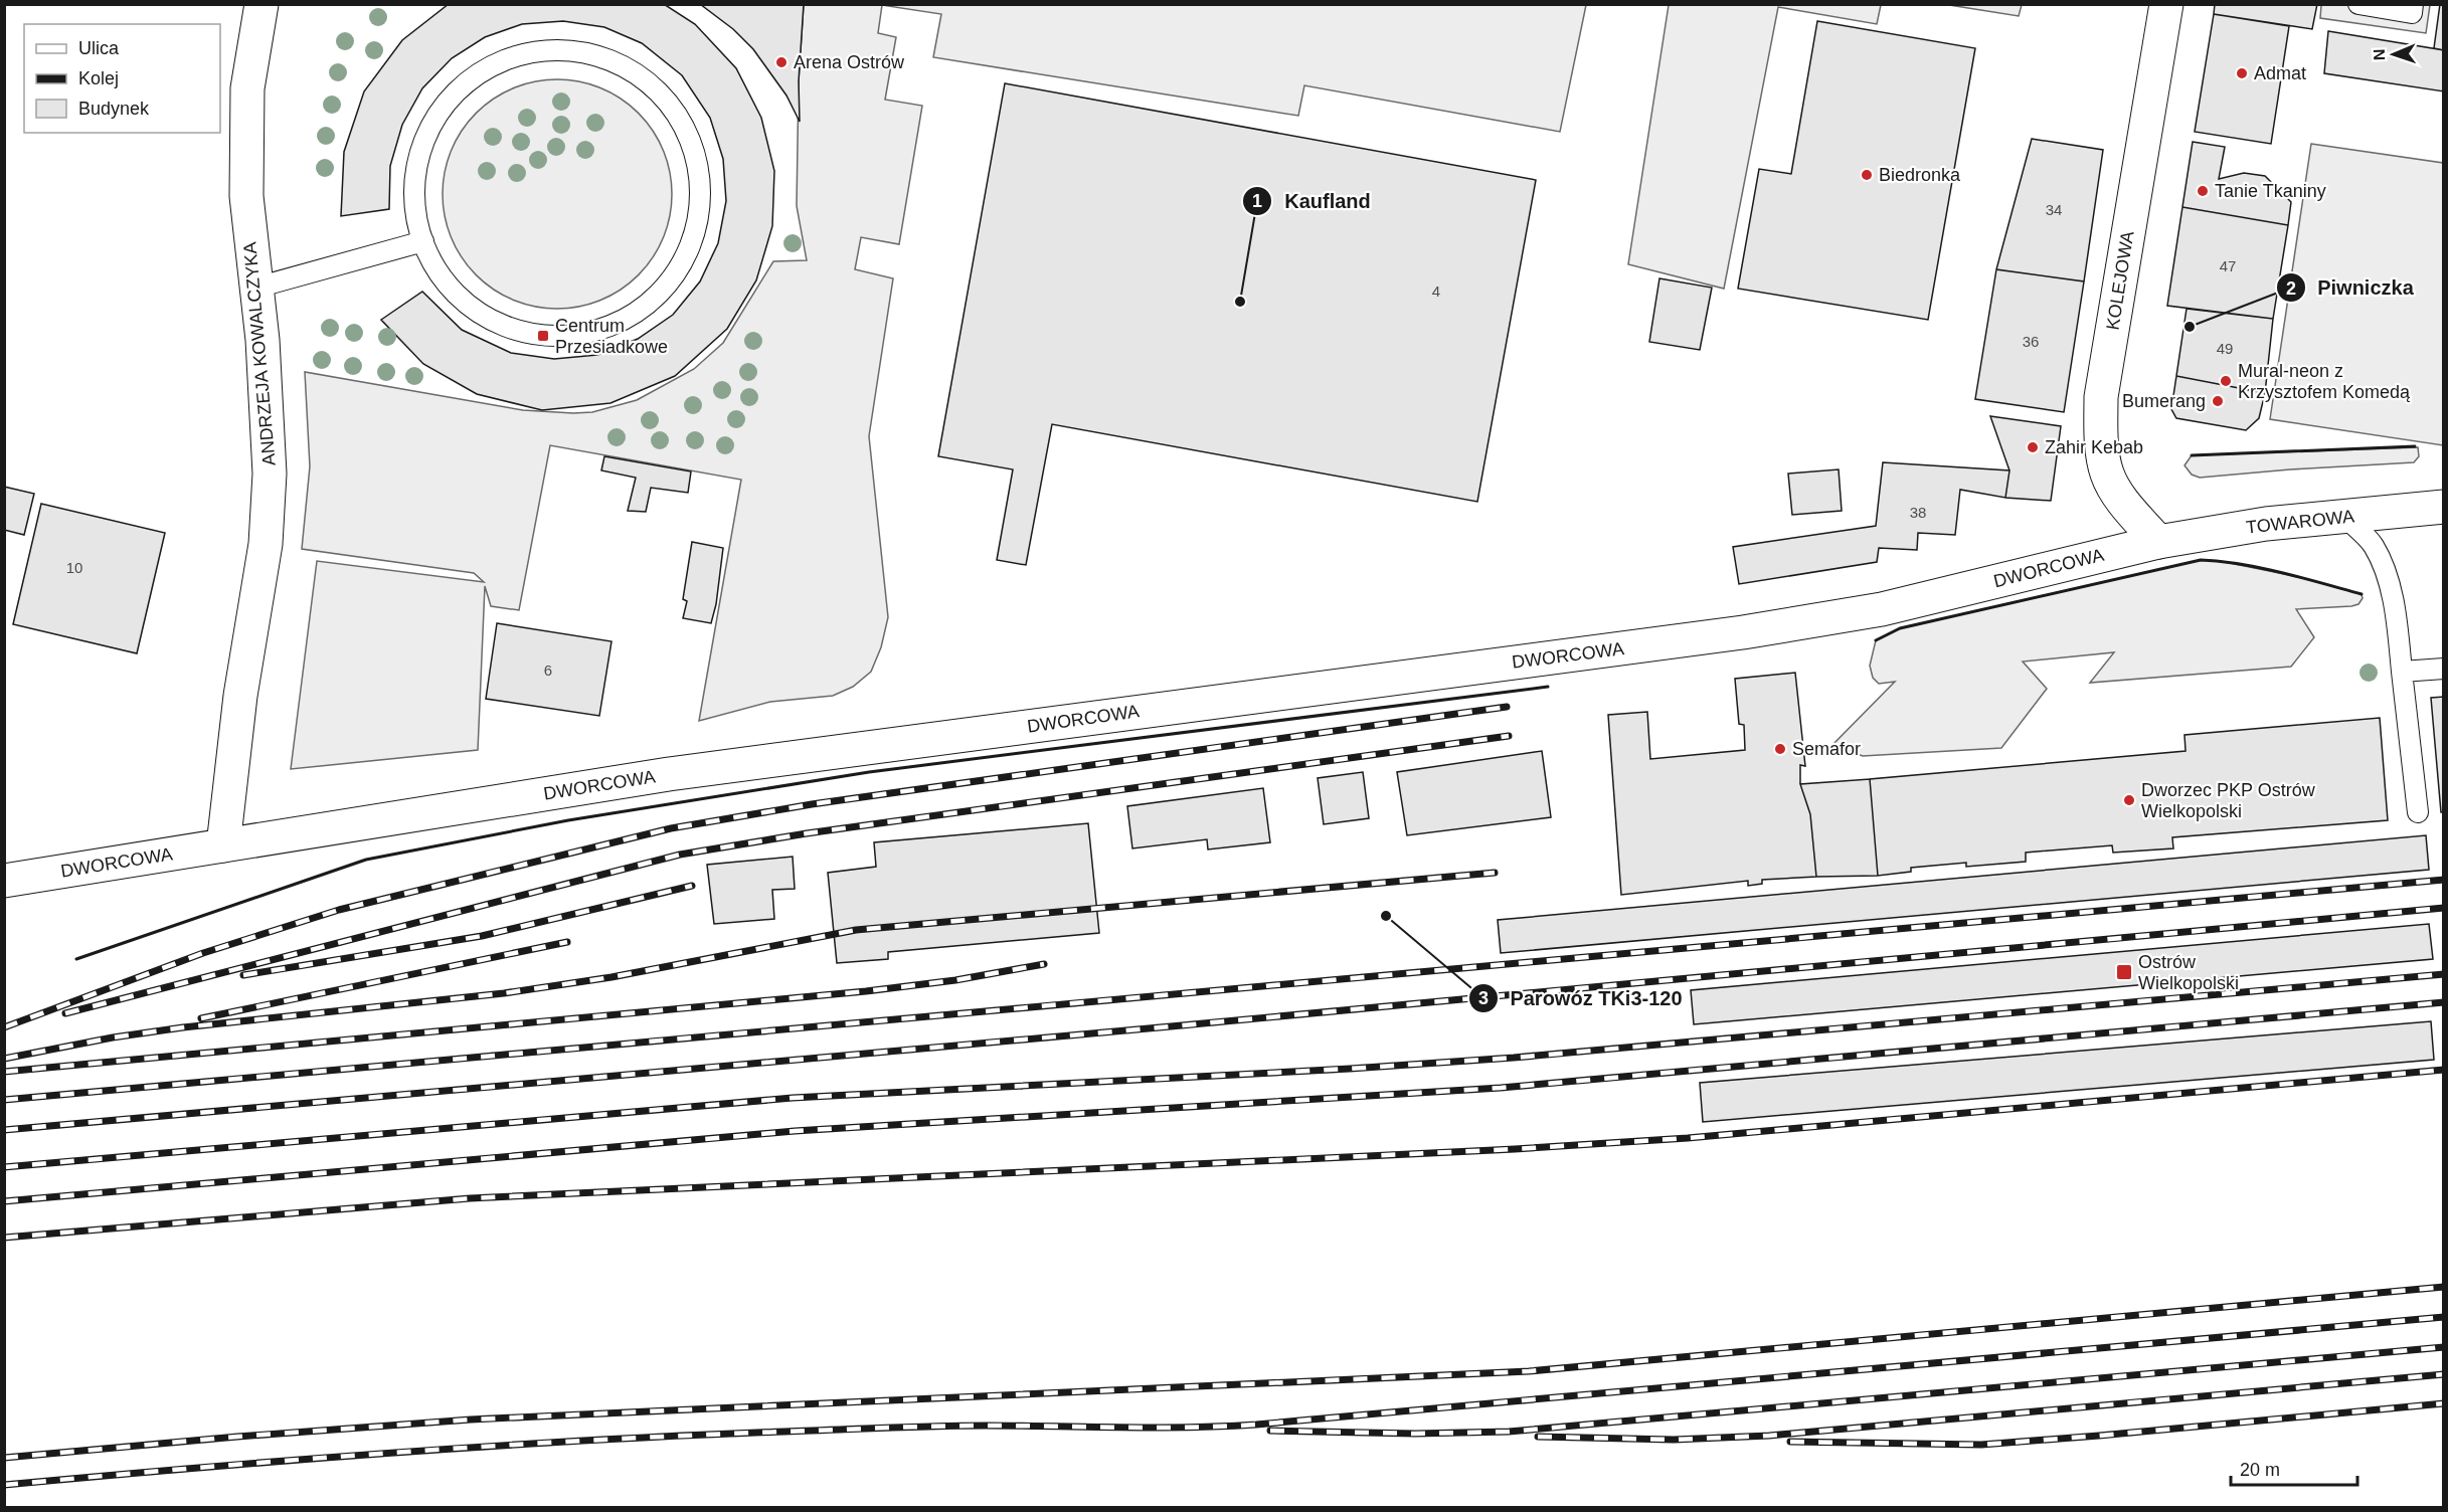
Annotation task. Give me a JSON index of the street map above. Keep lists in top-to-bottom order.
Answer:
{
  "streets": {
    "main road": [
      "KOLEJOWA",
      "ANDRZEJA KOWALCZYKA",
      "TOWAROWA",
      "DWORCOWA"
    ]
  },
  "crossings": [
    ["KOLEJOWA", "TOWAROWA"],
    ["KOLEJOWA", "DWORCOWA"],
    ["ANDRZEJA KOWALCZYKA", "DWORCOWA"],
    ["TOWAROWA", "DWORCOWA"]
  ],
  "places": {
    "other": [
      "Arena Ostrów",
      "Admat",
      "Biedronka",
      "Tanie Tkaniny",
      "Kaufland",
      "Piwniczka",
      "Mural-neon z Krzysztofem Komedą",
      "Bumerang",
      "Zahir Kebab",
      "Semafor",
      "Dworzec PKP Ostrów Wielkopolski",
      "Parowóz TKi3-120"
    ],
    "transit": ["Centrum Przesiadkowe", "Ostrów Wielkopolski"]
  },
  "house_numbers": [
    "34",
    "47",
    "4",
    "36",
    "49",
    "38",
    "10",
    "6"
  ],
  "legend": ["Ulica", "Kolej", "Budynek"],
  "scale_bar": "20 m",
  "north": "left"
}
